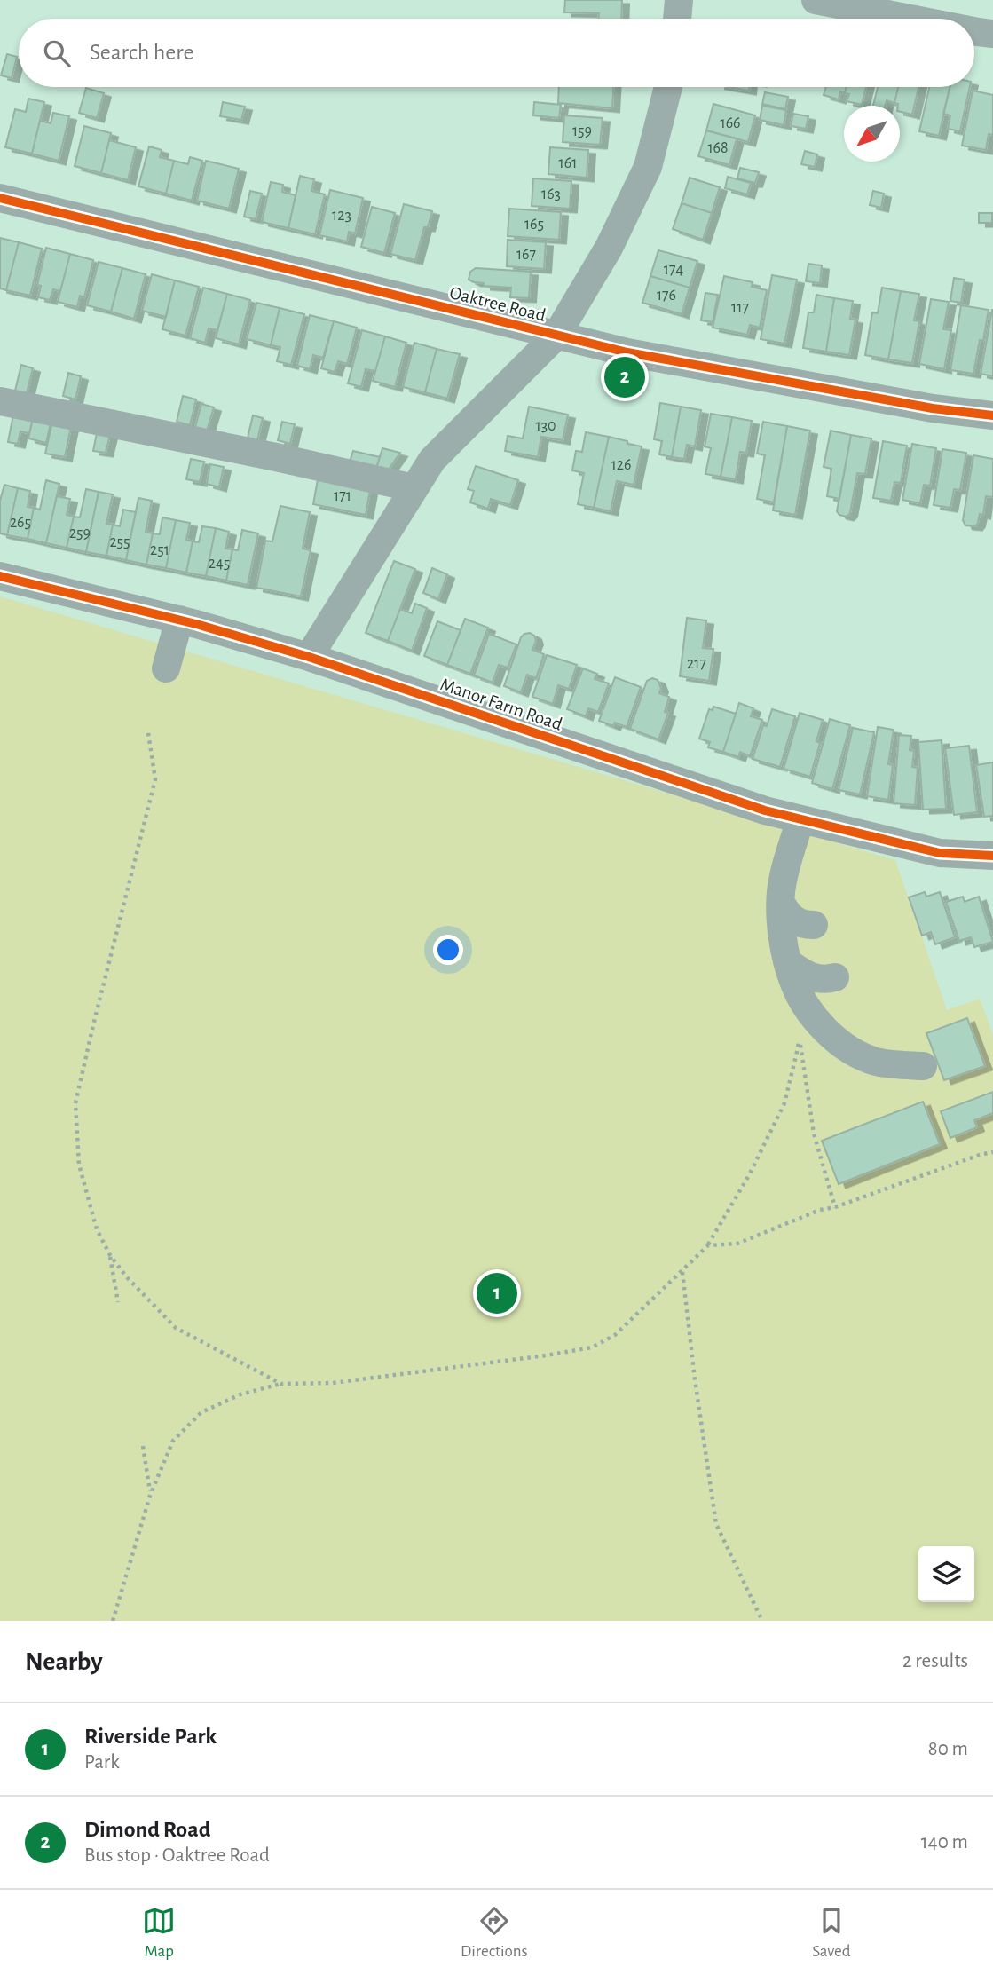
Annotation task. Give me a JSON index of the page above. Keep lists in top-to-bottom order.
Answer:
{
  "streets": {
    "street": ["Oaktree Road", "Manor Farm Road"]
  },
  "house_numbers": [
    "166",
    "159",
    "168",
    "161",
    "163",
    "123",
    "165",
    "167",
    "174",
    "176",
    "117",
    "130",
    "126",
    "171",
    "265",
    "259",
    "255",
    "251",
    "245",
    "217"
  ],
  "north": "bottom left",
  "page": {
    "search": "Search here",
    "pins": ["2", "1"],
    "heading": ["Nearby", "2 results"],
    "list": [
      {
        "mark": "1",
        "name": "Riverside Park",
        "note": "Park",
        "value": "80 m"
      },
      {
        "mark": "2",
        "name": "Dimond Road",
        "note": "Bus stop · Oaktree Road",
        "value": "140 m"
      }
    ],
    "nav": ["Map", "Directions", "Saved"]
  }
}
